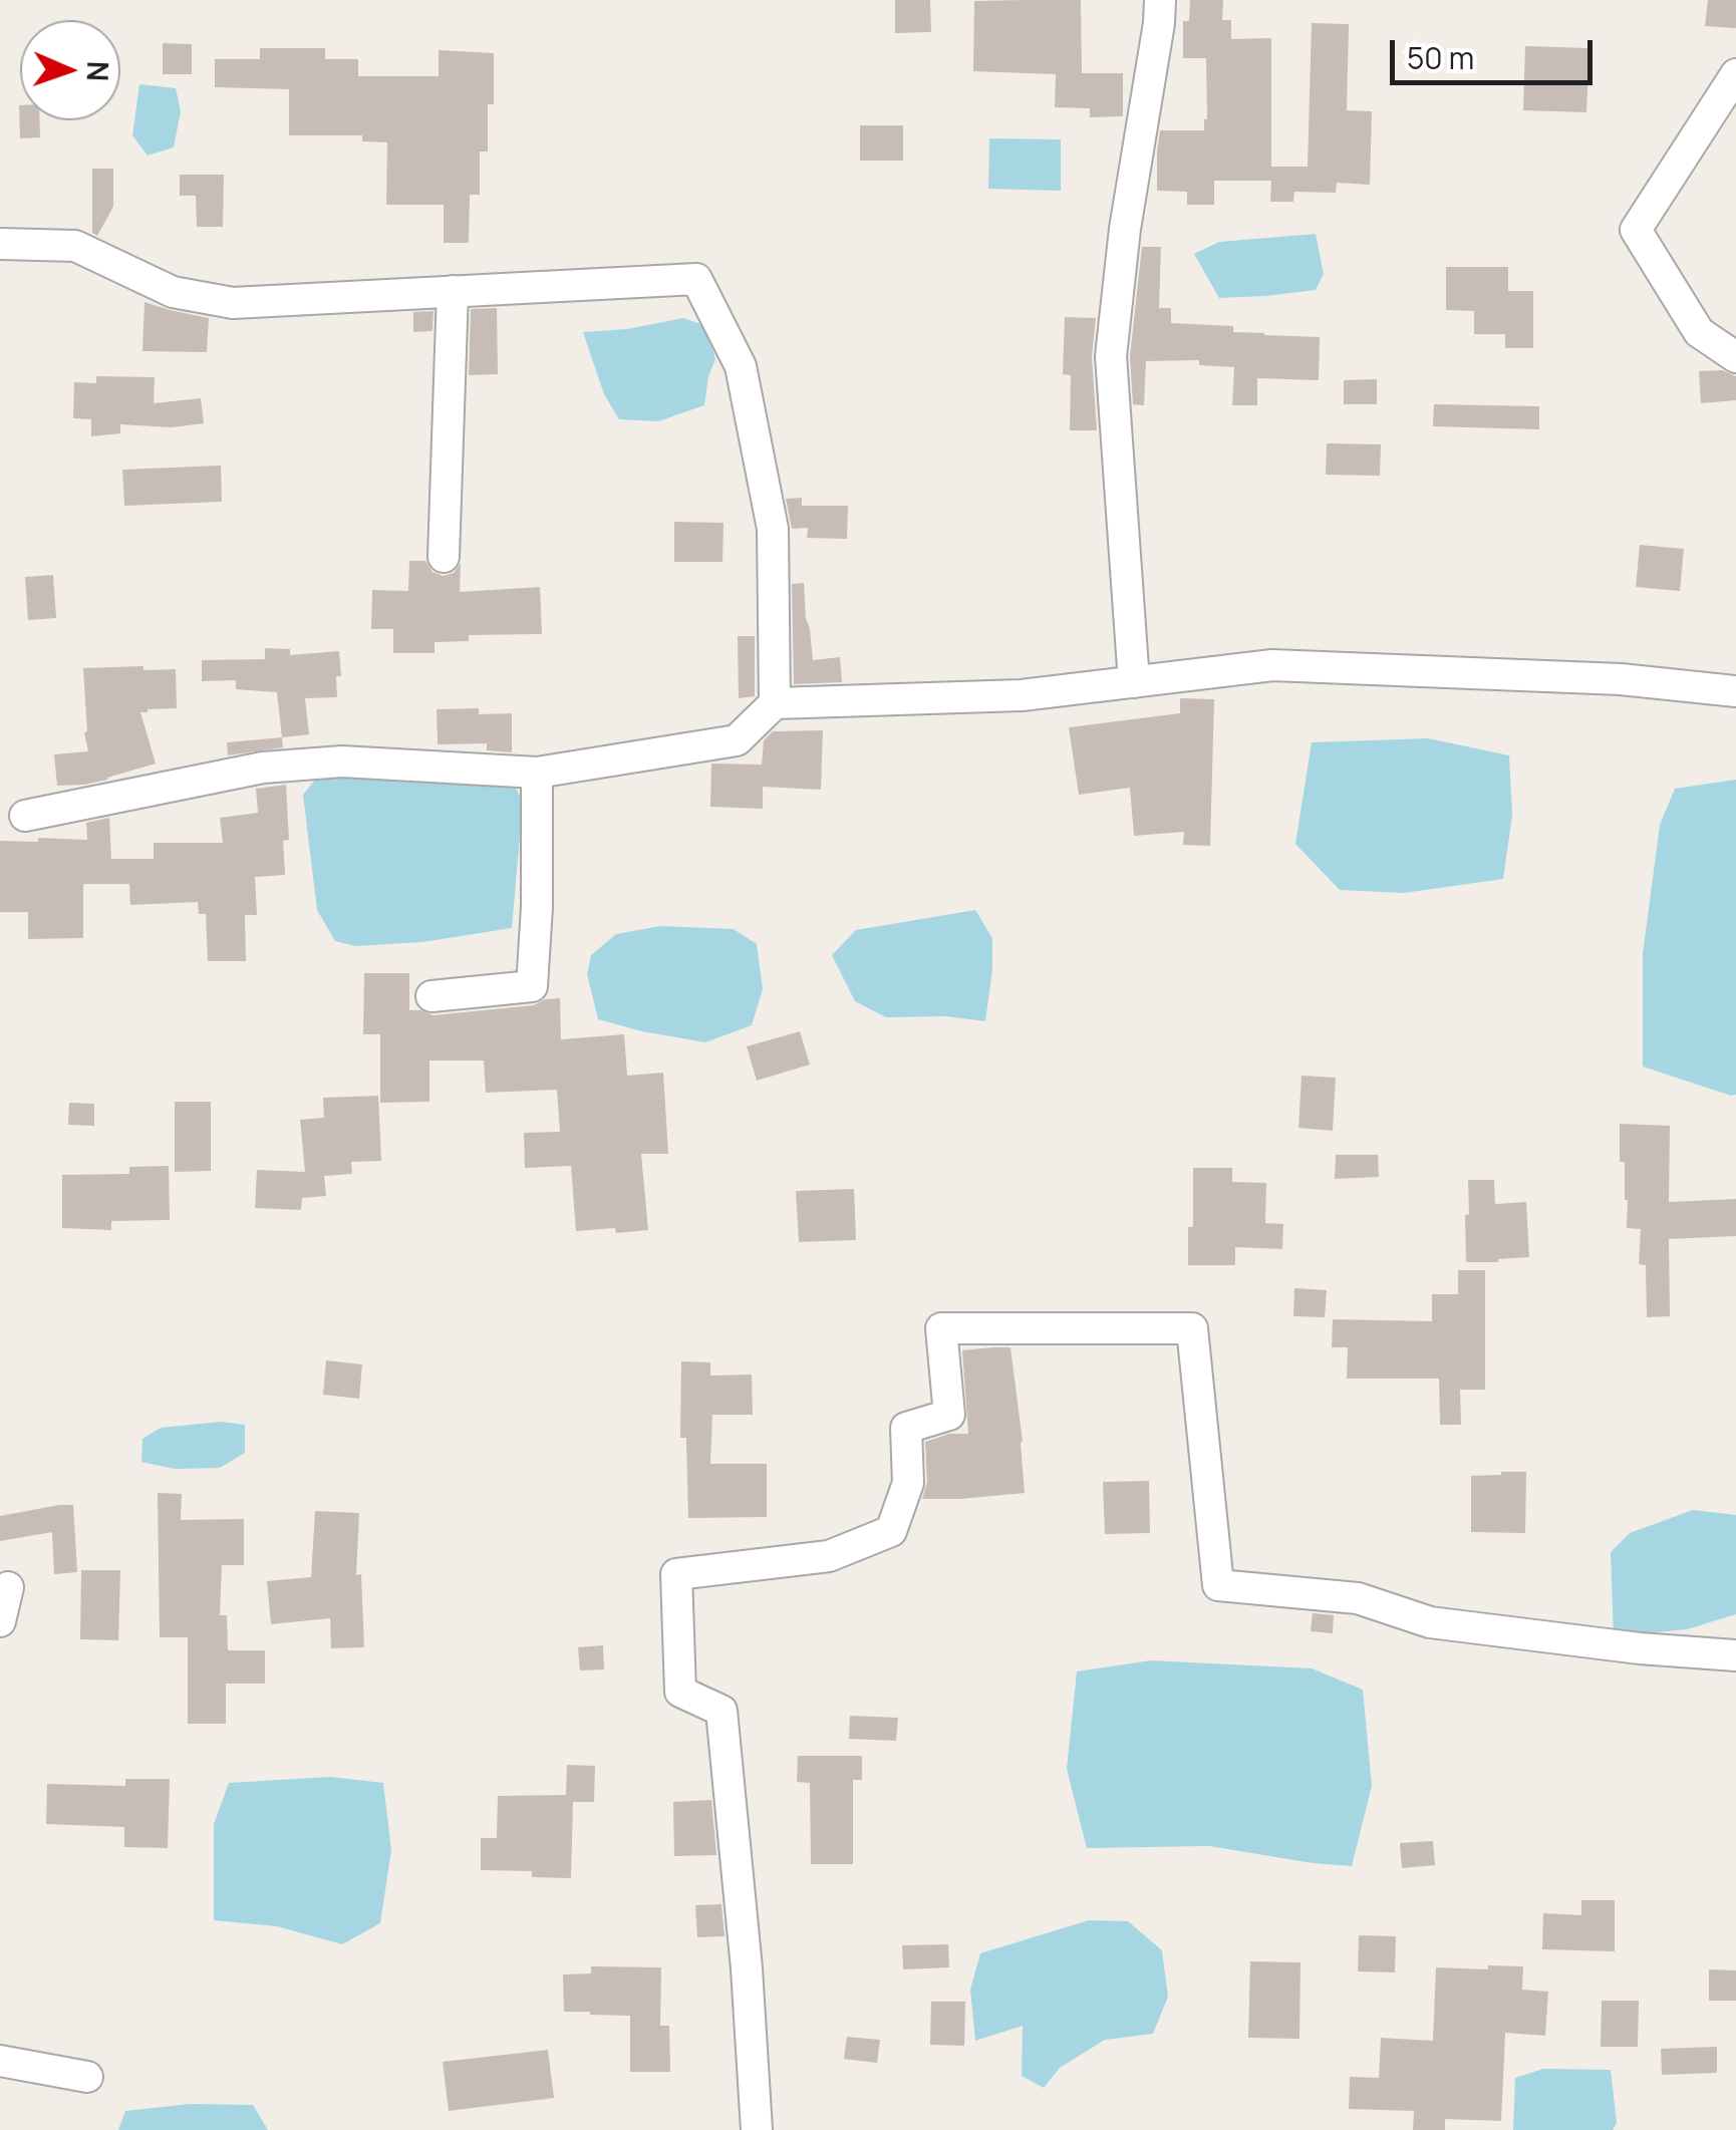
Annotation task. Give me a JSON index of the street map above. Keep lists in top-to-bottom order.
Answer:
{
  "scale_bar": "50 m",
  "north": "right"
}
